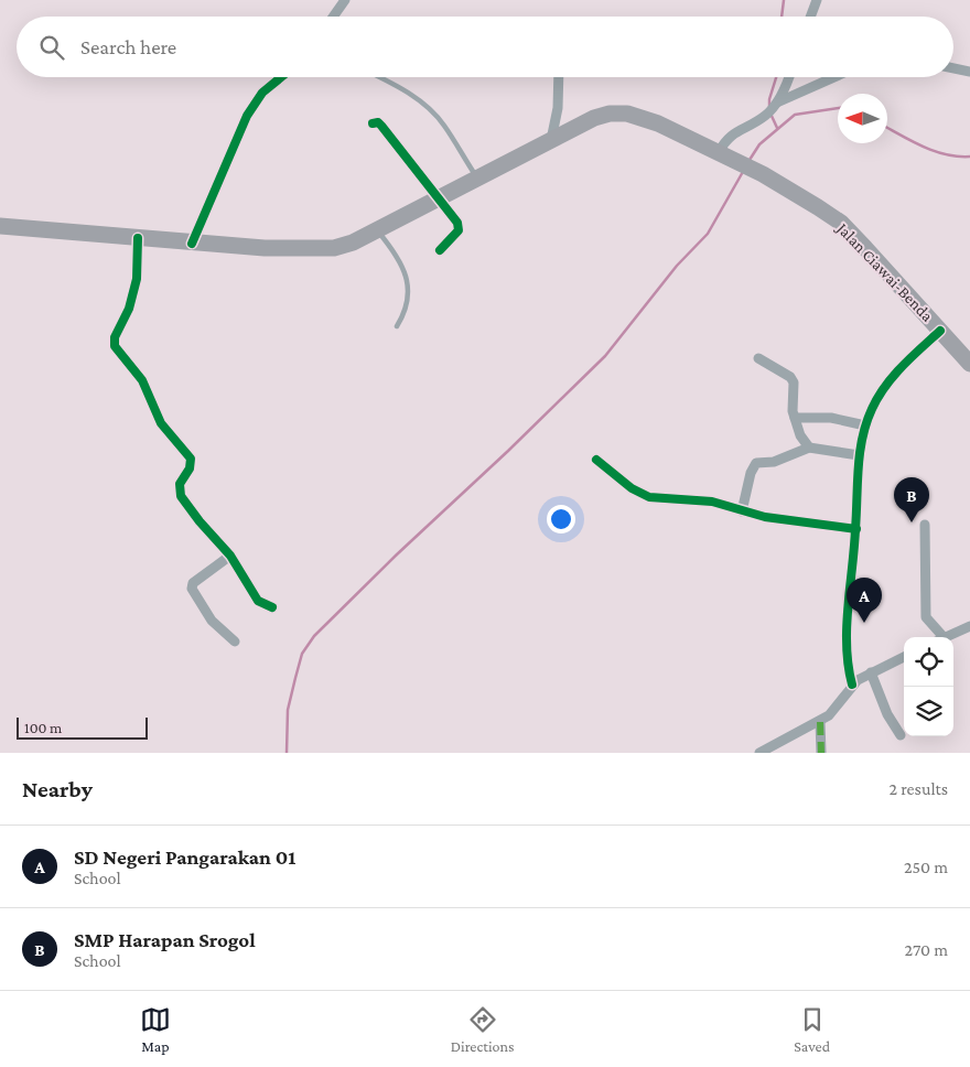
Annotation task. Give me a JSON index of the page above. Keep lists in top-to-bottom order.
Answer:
{
  "streets": {
    "highway": ["Jalan Ciawai-Benda"]
  },
  "scale_bar": "100 m",
  "north": "left",
  "page": {
    "search": "Search here",
    "pins": ["B", "A"],
    "scale": "100 m",
    "heading": ["Nearby", "2 results"],
    "list": [
      {
        "mark": "A",
        "name": "SD Negeri Pangarakan 01",
        "note": "School",
        "value": "250 m"
      },
      {
        "mark": "B",
        "name": "SMP Harapan Srogol",
        "note": "School",
        "value": "270 m"
      }
    ],
    "nav": ["Map", "Directions", "Saved"]
  }
}
